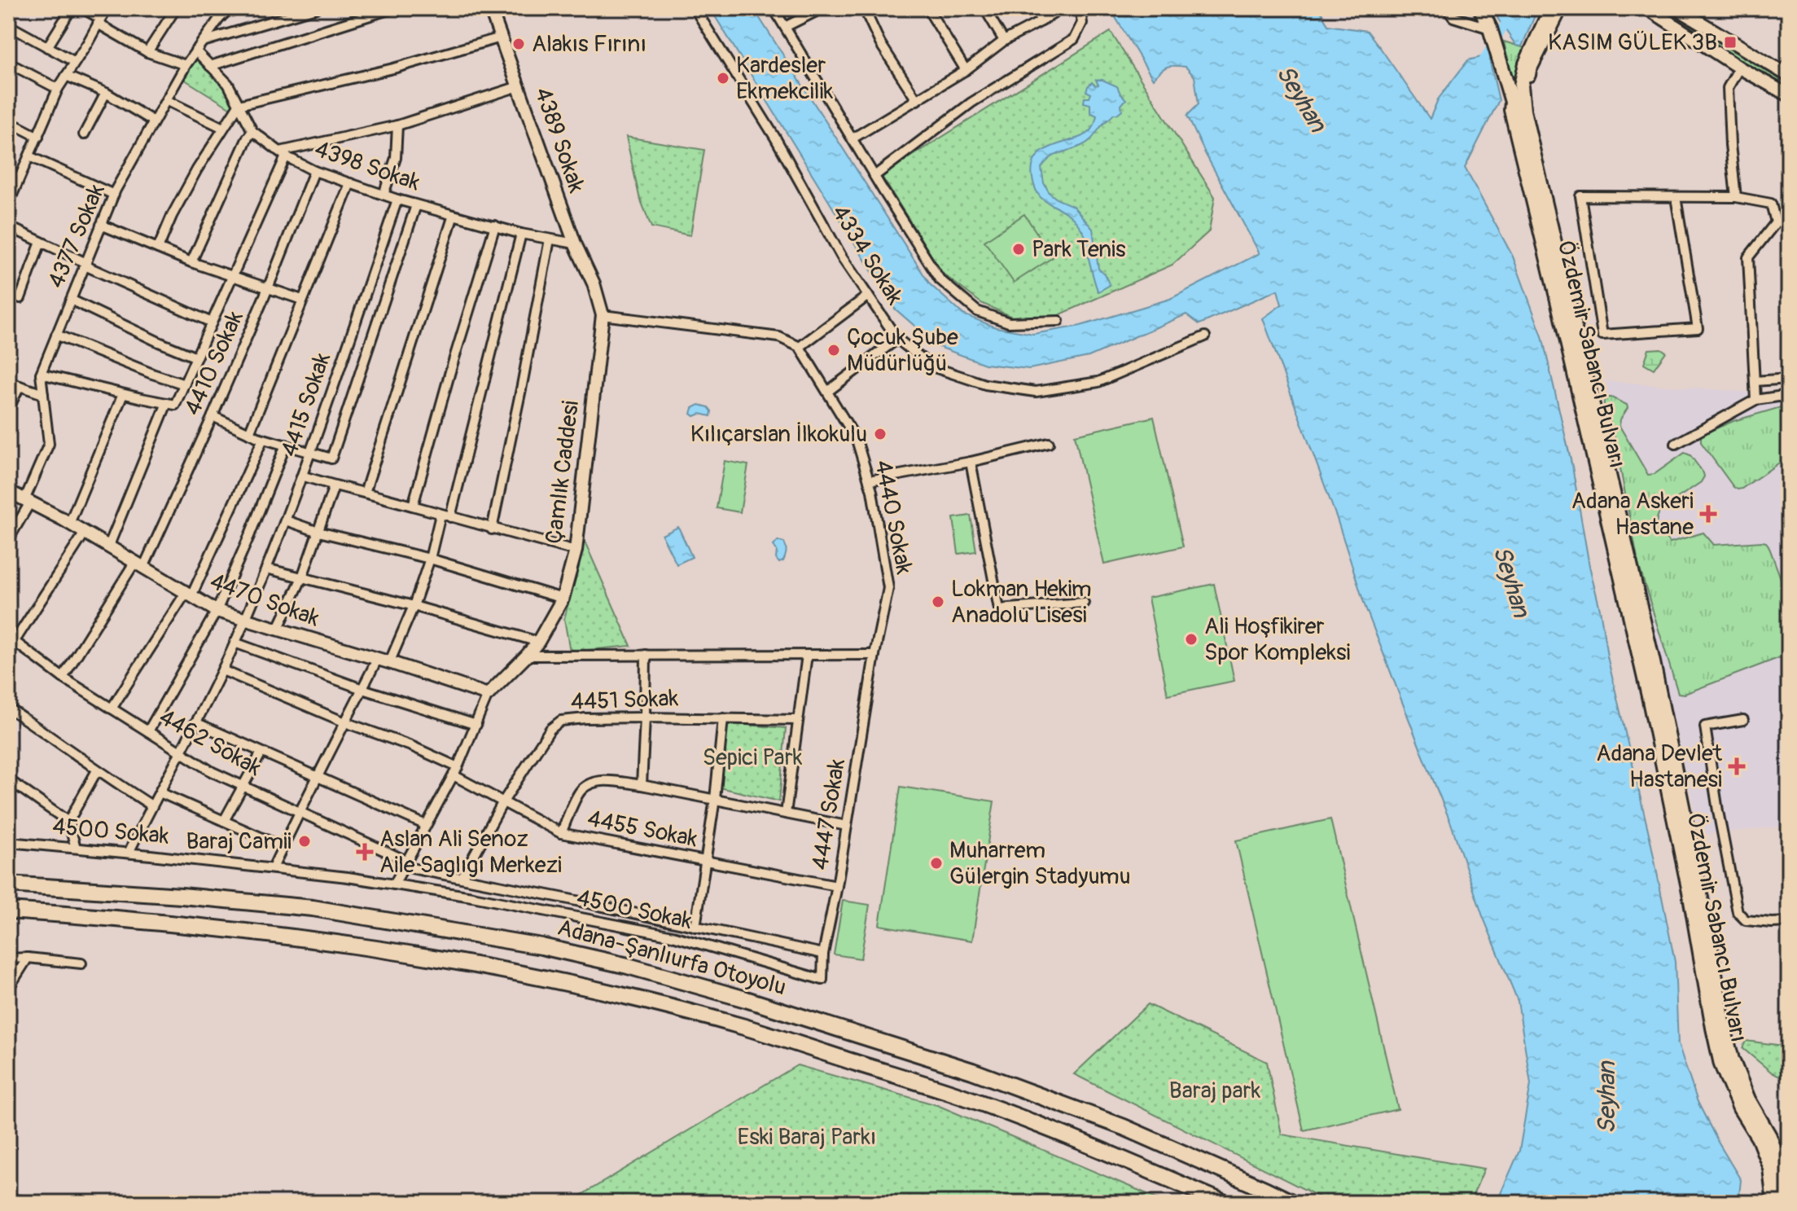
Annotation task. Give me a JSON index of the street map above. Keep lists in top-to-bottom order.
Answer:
{
  "streets": {
    "highway": ["Adana-Şanlıurfa Otoyolu"],
    "main road": [
      "4389 Sokak",
      "Özdemir Sabancı Bulvarı",
      "Çamlık Caddesi",
      "4470 Sokak"
    ],
    "street": [
      "4398 Sokak",
      "4377 Sokak",
      "4334 Sokak",
      "4410 Sokak",
      "4415 Sokak",
      "4440 Sokak",
      "4451 Sokak",
      "4462 Sokak",
      "4447 Sokak",
      "4455 Sokak",
      "4500 Sokak"
    ]
  },
  "crossings": [
    ["4389 Sokak", "4398 Sokak"],
    ["4389 Sokak", "Çamlık Caddesi"],
    ["4398 Sokak", "4377 Sokak"],
    ["4398 Sokak", "4410 Sokak"],
    ["4398 Sokak", "4415 Sokak"],
    ["4377 Sokak", "4470 Sokak"],
    ["4410 Sokak", "4470 Sokak"],
    ["4410 Sokak", "4462 Sokak"],
    ["4415 Sokak", "4470 Sokak"],
    ["4415 Sokak", "4462 Sokak"],
    ["4415 Sokak", "4500 Sokak"],
    ["Çamlık Caddesi", "4470 Sokak"],
    ["Çamlık Caddesi", "4462 Sokak"],
    ["Çamlık Caddesi", "4455 Sokak"],
    ["Çamlık Caddesi", "4500 Sokak"],
    ["4440 Sokak", "4447 Sokak"],
    ["4451 Sokak", "4462 Sokak"],
    ["4451 Sokak", "4455 Sokak"],
    ["4462 Sokak", "4447 Sokak"],
    ["4447 Sokak", "4455 Sokak"],
    ["4447 Sokak", "4500 Sokak"]
  ],
  "water": ["Seyhan"],
  "parks": ["Sepici Park", "Baraj park", "Eski Baraj Parkı"],
  "places": {
    "transit": ["KASIM GÜLEK 3B"],
    "other": [
      "Alakıs Fırını",
      "Kardesler Ekmekcilik",
      "Park Tenis",
      "Çocuk Şube Müdürlüğü",
      "Kılıçarslan İlkokulu",
      "Lokman Hekim Anadolu Lisesi",
      "Ali Hoşfikirer Spor Kompleksi",
      "Baraj Camii",
      "Muharrem Gülergin Stadyumu"
    ],
    "health": ["Adana Askeri Hastane", "Adana Devlet Hastanesi", "Aslan Ali Senoz Aile Saglıgı Merkezi"]
  }
}
